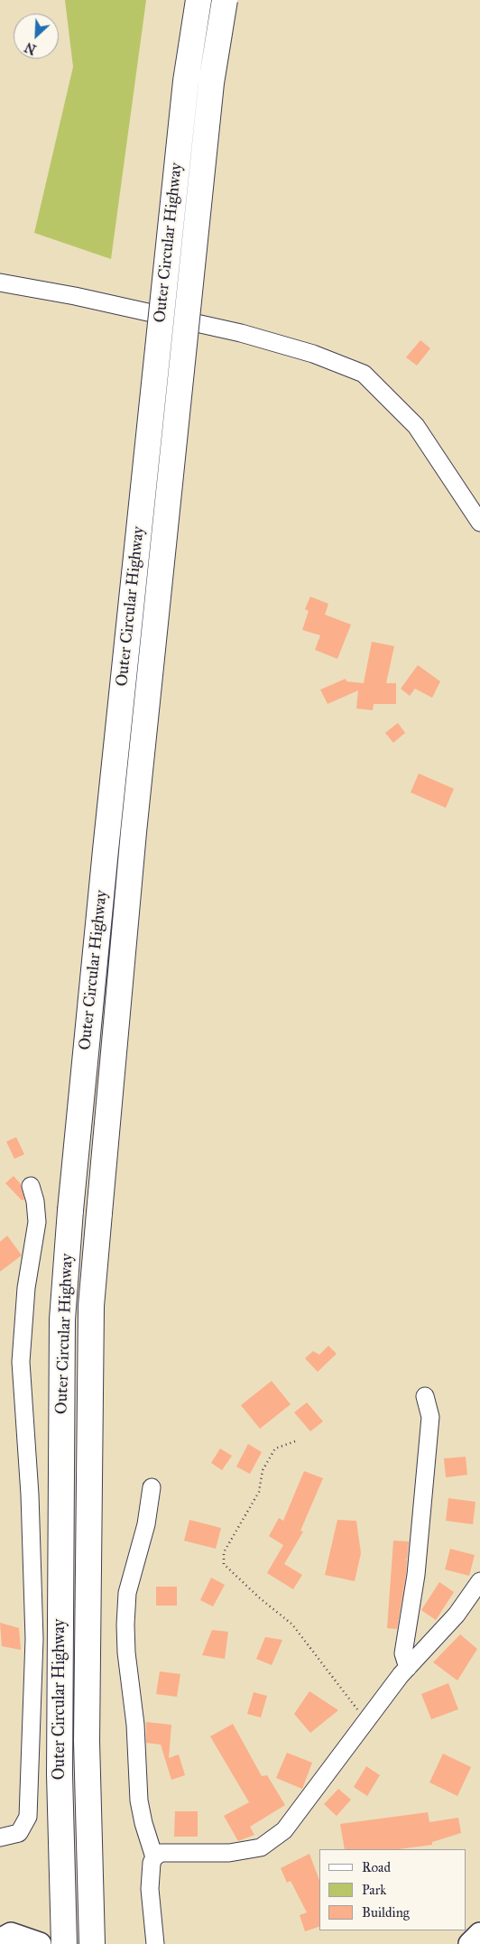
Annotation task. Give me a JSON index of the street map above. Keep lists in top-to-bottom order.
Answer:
{
  "streets": {
    "highway": ["Outer Circular Highway"]
  },
  "legend": ["Road", "Park", "Building"],
  "north": "bottom left"
}
